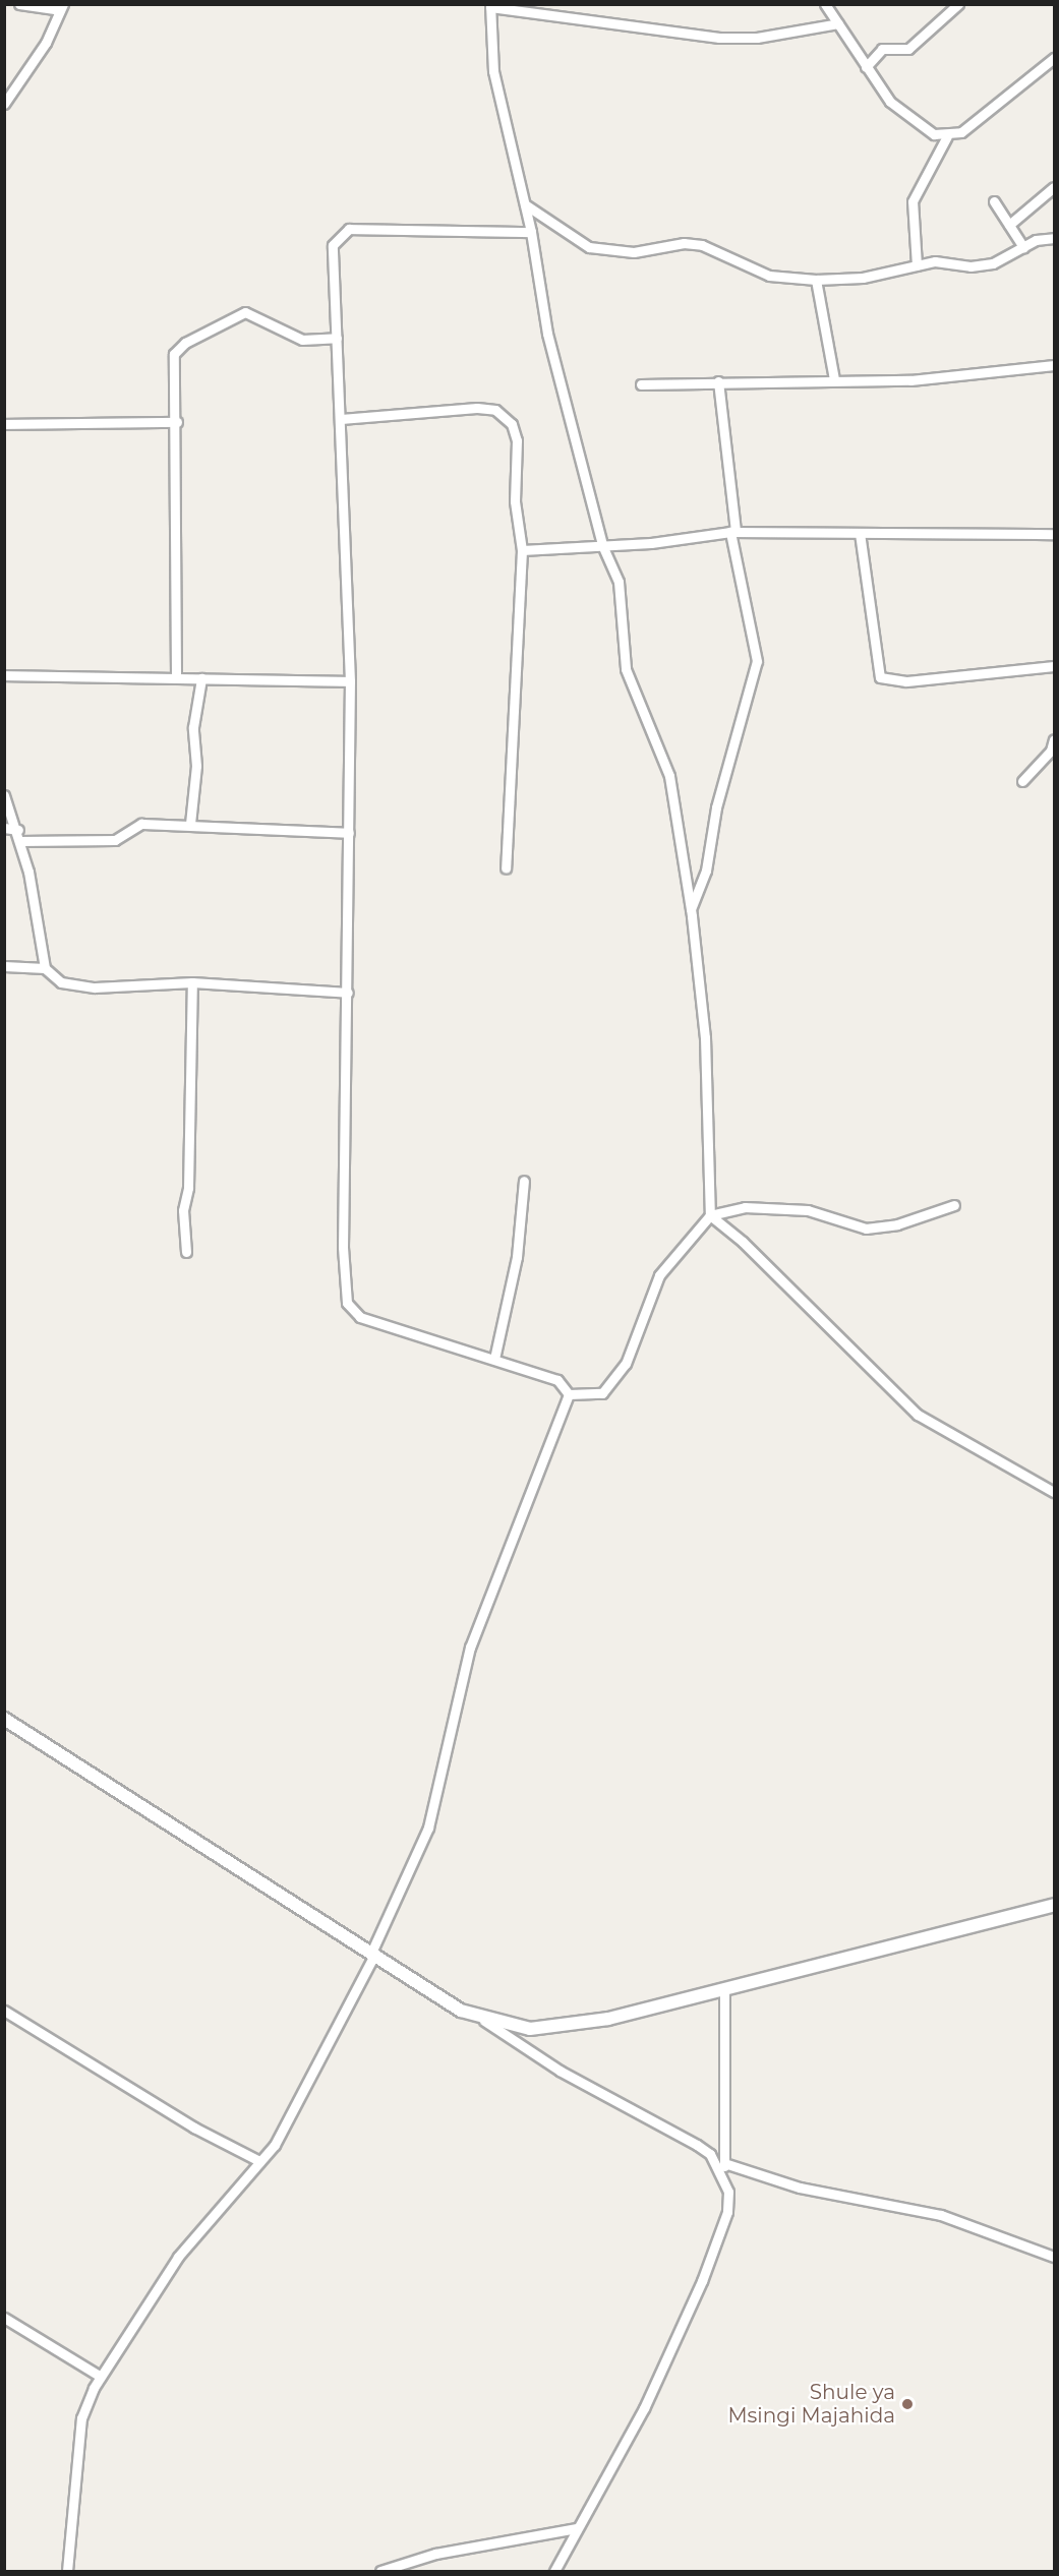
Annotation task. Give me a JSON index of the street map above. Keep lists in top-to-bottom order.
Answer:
{
  "places": ["Shule ya Msingi Majahida"]
}
